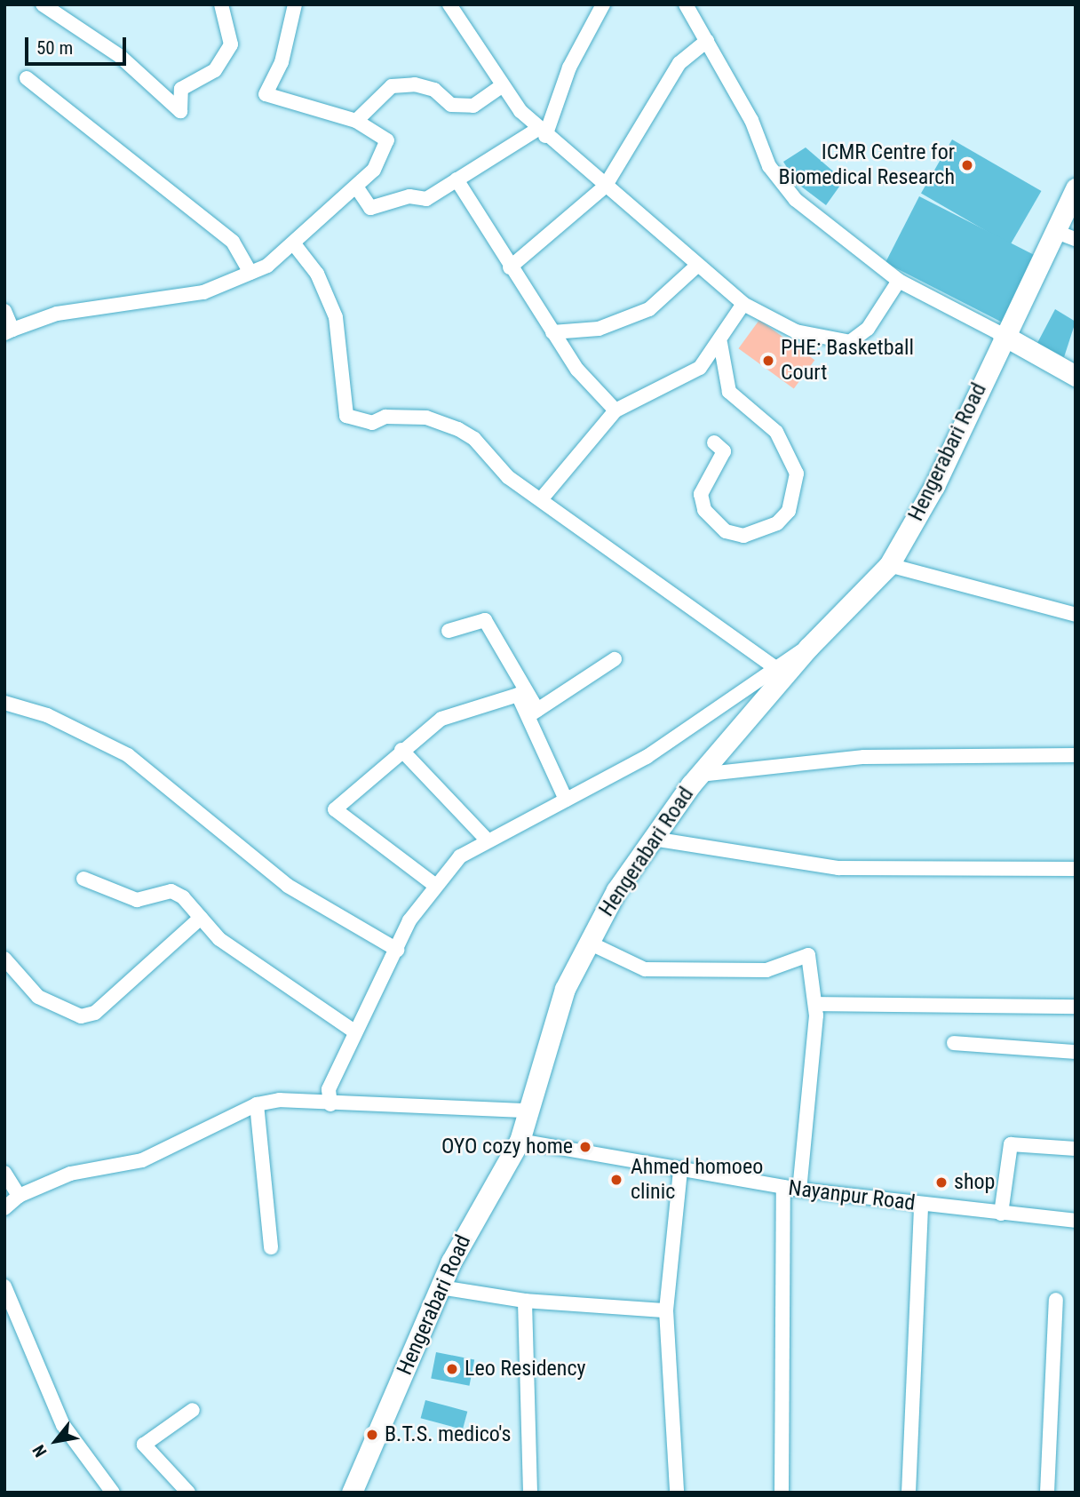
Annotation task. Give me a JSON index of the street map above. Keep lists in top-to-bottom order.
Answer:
{
  "streets": {
    "main road": ["Hengerabari Road"],
    "street": ["Nayanpur Road"]
  },
  "crossings": [
    ["Hengerabari Road", "Nayanpur Road"]
  ],
  "places": [
    "ICMR Centre for Biomedical Research",
    "PHE: Basketball Court",
    "OYO cozy home",
    "Ahmed homoeo clinic",
    "shop",
    "Leo Residency",
    "B.T.S. medico's"
  ],
  "scale_bar": "50 m",
  "north": "bottom left"
}
